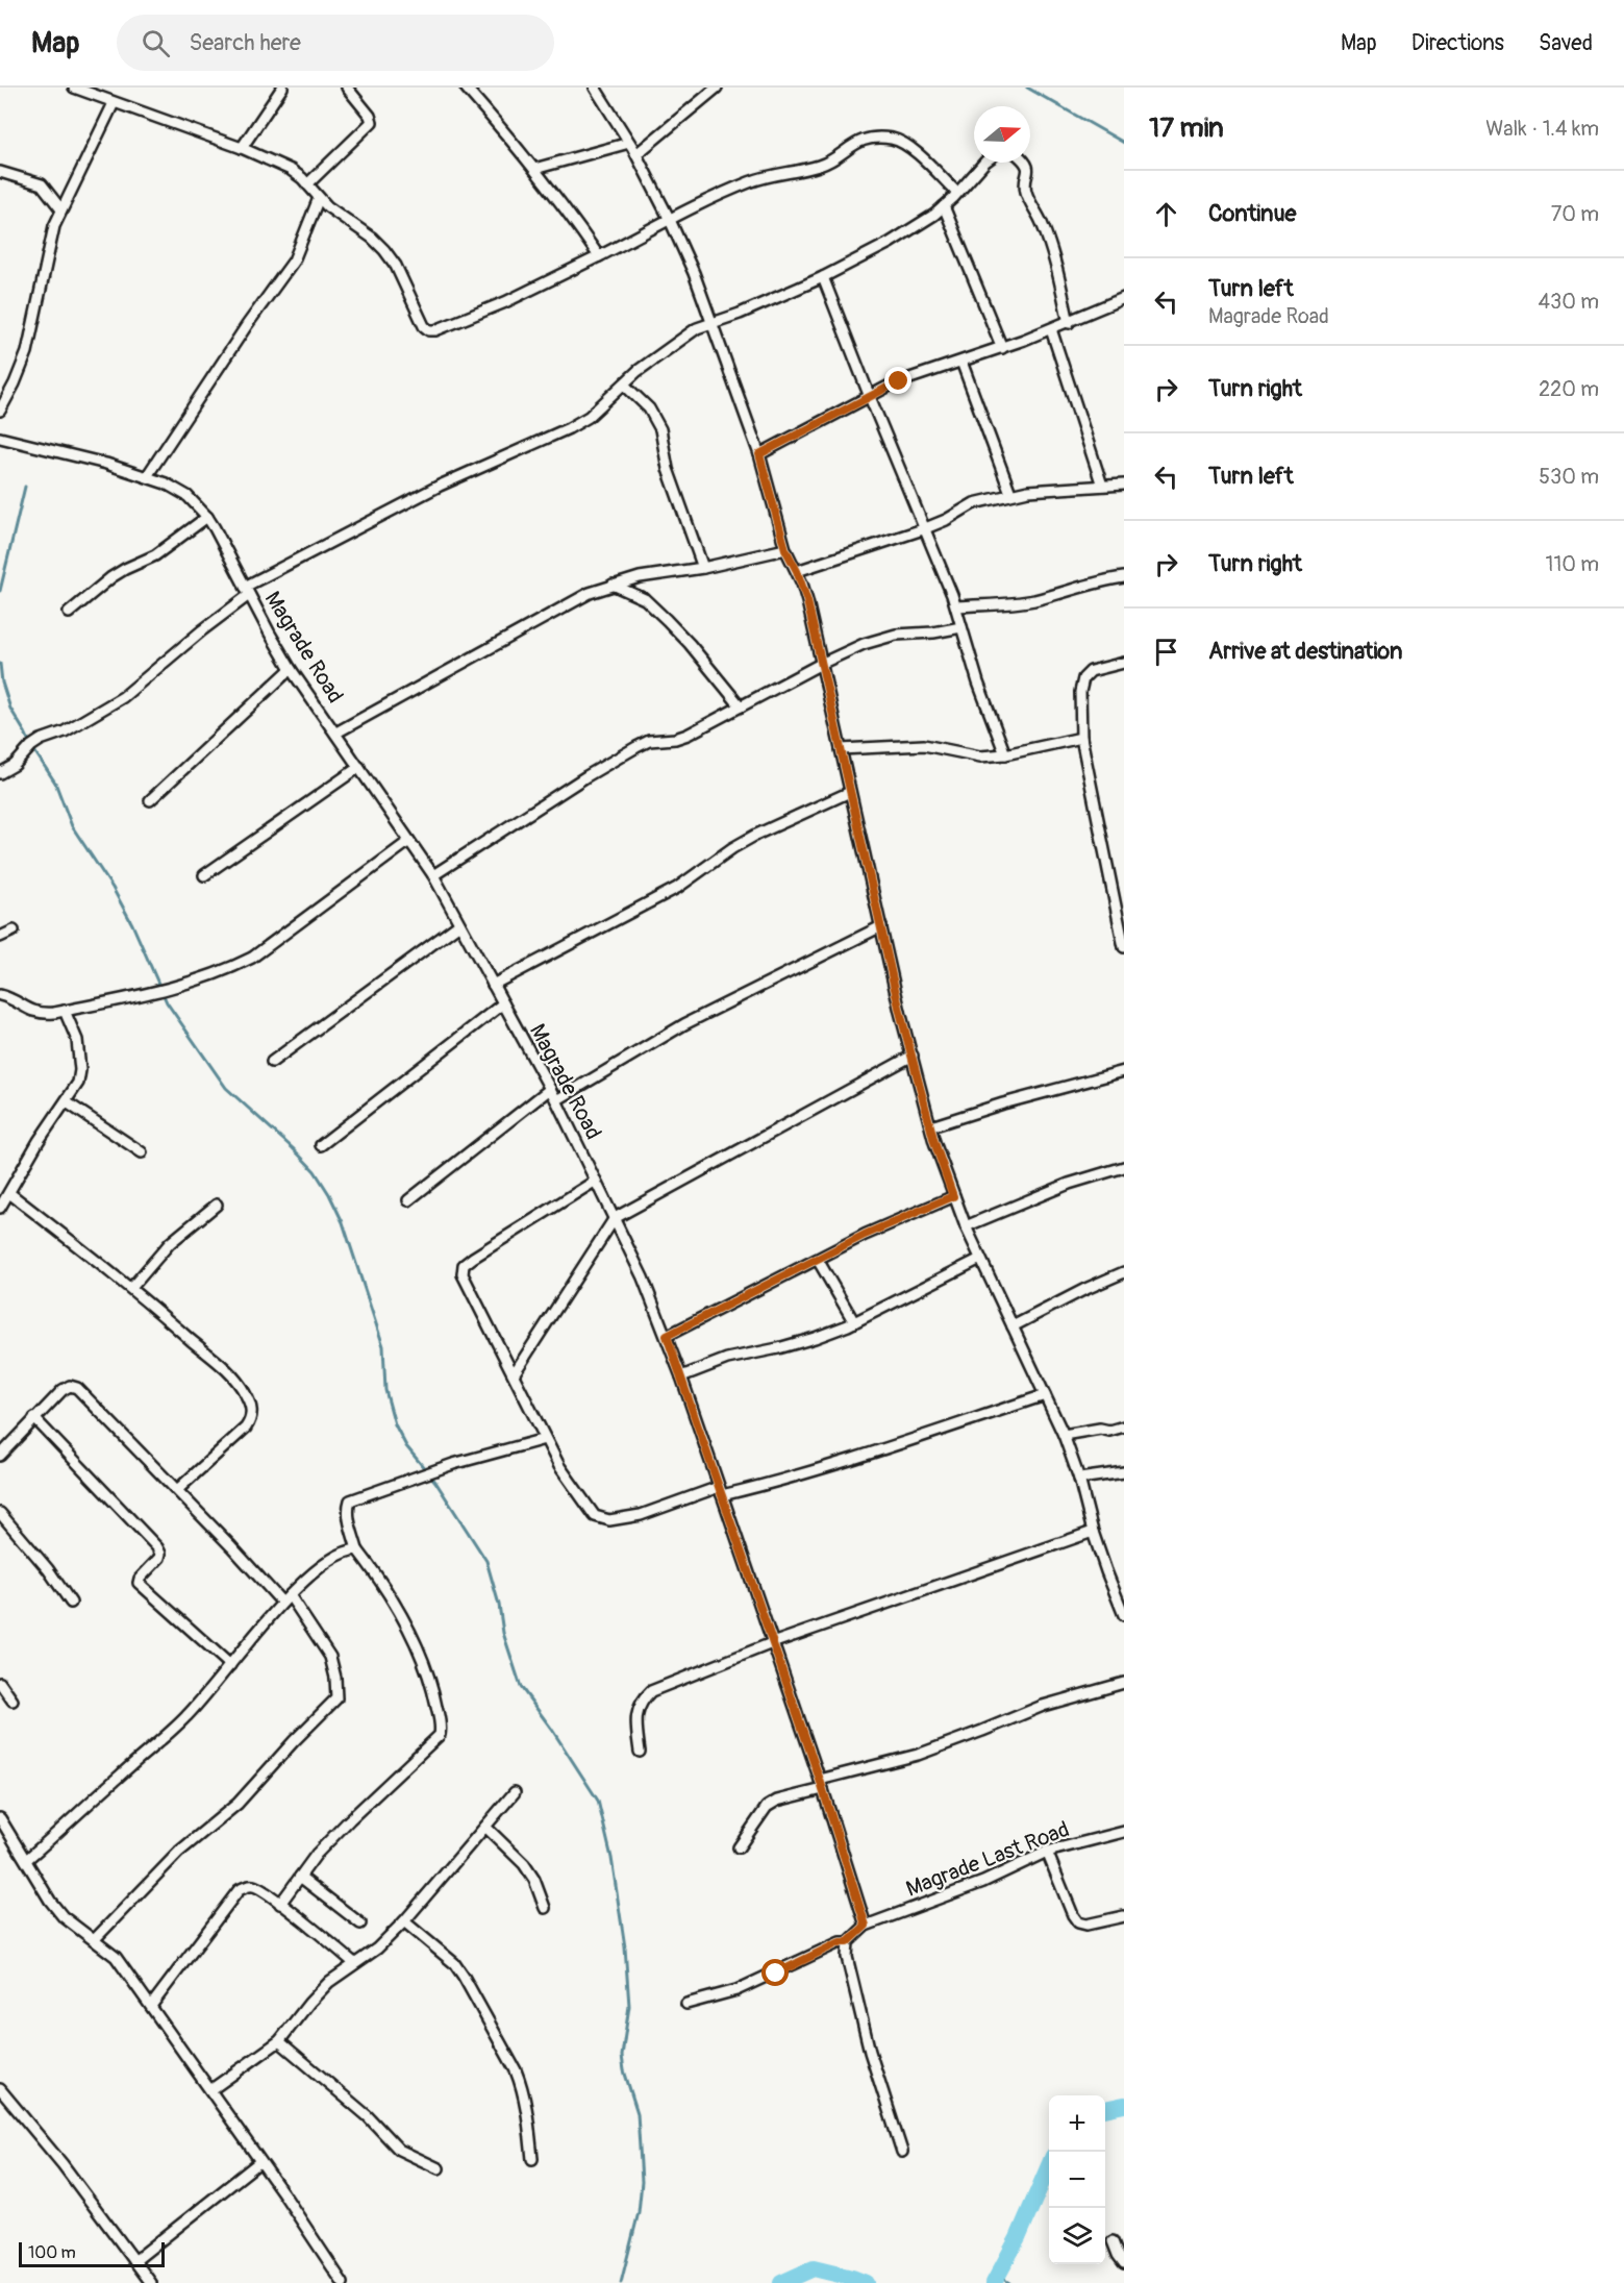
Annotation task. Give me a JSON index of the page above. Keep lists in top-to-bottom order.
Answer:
{
  "streets": {
    "street": ["Magrade Road", "Magrade Last Road"]
  },
  "crossings": [
    ["Magrade Road", "Magrade Last Road"]
  ],
  "scale_bar": "100 m",
  "north": "right",
  "page": {
    "header": "Map",
    "search": "Search here",
    "nav": ["Map", "Directions", "Saved"],
    "heading": ["17 min", "Walk · 1.4 km"],
    "list": [
      ["Continue", "70 m"],
      ["Turn left", "Magrade Road", "430 m"],
      ["Turn right", "220 m"],
      ["Turn left", "530 m"],
      ["Turn right", "110 m"],
      "Arrive at destination"
    ],
    "map_buttons": ["+", "−"],
    "scale": "100 m"
  }
}
